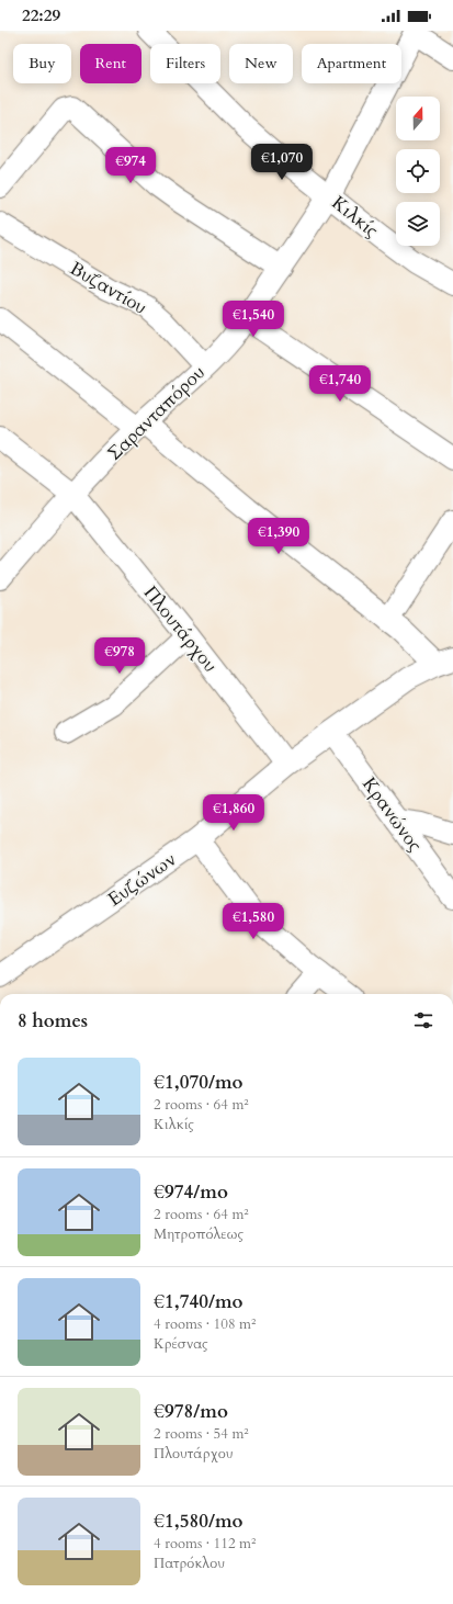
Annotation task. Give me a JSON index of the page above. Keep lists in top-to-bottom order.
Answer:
{
  "streets": {
    "street": [
      "Κιλκίς",
      "Βυζαντίου",
      "Σαρανταπόρου",
      "Πλουτάρχου",
      "Κρανώνος",
      "Ευζώνων"
    ]
  },
  "crossings": [
    ["Κιλκίς", "Σαρανταπόρου"],
    ["Βυζαντίου", "Σαρανταπόρου"],
    ["Σαρανταπόρου", "Πλουτάρχου"],
    ["Πλουτάρχου", "Ευζώνων"],
    ["Κρανώνος", "Ευζώνων"]
  ],
  "north": "top",
  "page": {
    "status": "22:29",
    "chip": [
      "Buy",
      "Rent",
      "Filters",
      "New",
      "Apartment"
    ],
    "price": [
      "€1,070",
      "€974",
      "€1,540",
      "€1,740",
      "€1,390",
      "€978",
      "€1,860",
      "€1,580"
    ],
    "heading": "8 homes",
    "list": [
      {
        "name": "€1,070/mo",
        "note": "2 rooms · 64 m² · Κιλκίς"
      },
      {
        "name": "€974/mo",
        "note": "2 rooms · 64 m² · Μητροπόλεως"
      },
      {
        "name": "€1,740/mo",
        "note": "4 rooms · 108 m² · Κρέσνας"
      },
      {
        "name": "€978/mo",
        "note": "2 rooms · 54 m² · Πλουτάρχου"
      },
      {
        "name": "€1,580/mo",
        "note": "4 rooms · 112 m² · Πατρόκλου"
      }
    ]
  }
}
